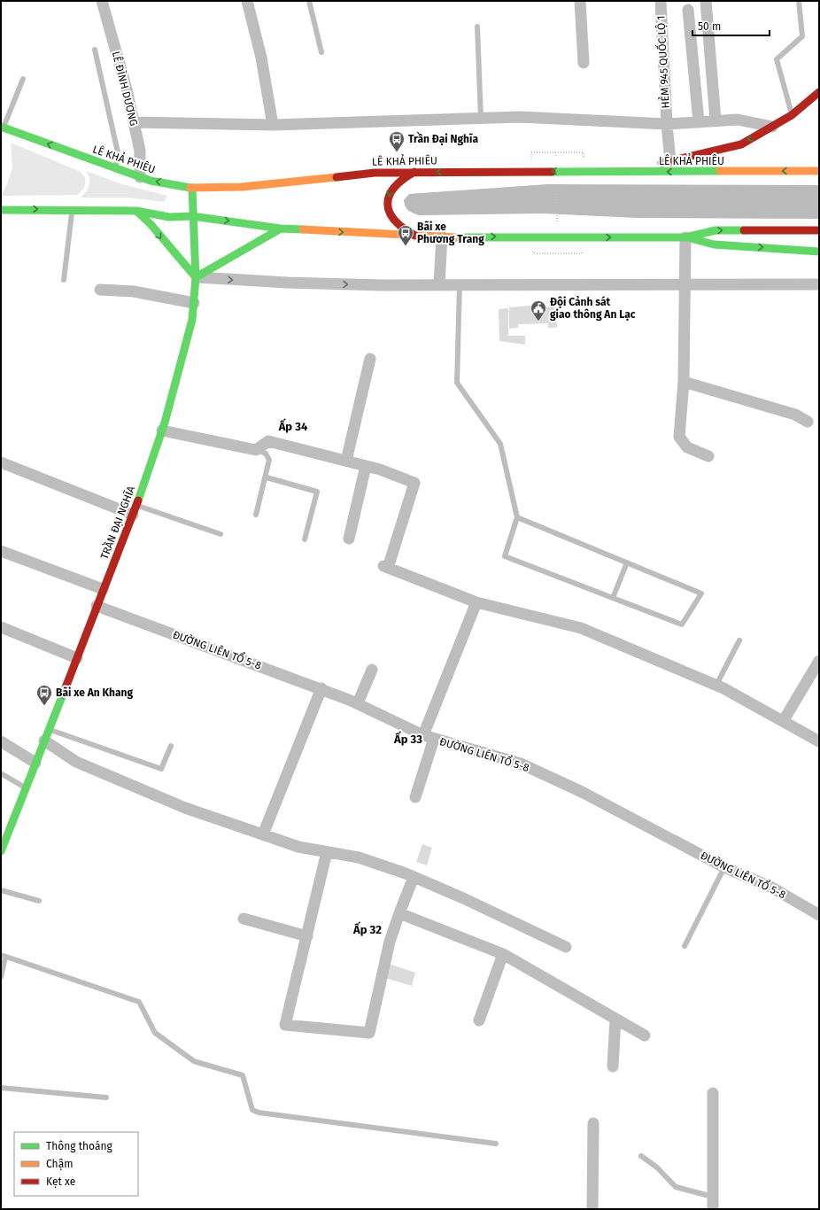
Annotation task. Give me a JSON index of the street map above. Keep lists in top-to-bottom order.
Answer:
{
  "streets": {
    "main road": ["LÊ KHẢ PHIÊU", "TRẦN ĐẠI NGHĨA"],
    "street": ["HẺM 945 QUỐC LỘ 1", "LÊ ĐÌNH DƯƠNG", "ĐƯỜNG LIÊN TỔ 5-8"]
  },
  "crossings": [
    ["LÊ ĐÌNH DƯƠNG", "LÊ KHẢ PHIÊU"],
    ["LÊ KHẢ PHIÊU", "TRẦN ĐẠI NGHĨA"],
    ["TRẦN ĐẠI NGHĨA", "ĐƯỜNG LIÊN TỔ 5-8"]
  ],
  "districts": ["Ấp 34", "Ấp 33", "Ấp 32"],
  "places": {
    "bus stop": ["Trần Đại Nghĩa", "Bãi xe Phương Trang", "Bãi xe An Khang"],
    "public building": ["Đội Cảnh sát giao thông An Lạc"]
  },
  "legend": ["Thông thoáng", "Chậm", "Kẹt xe"],
  "scale_bar": "50 m"
}
